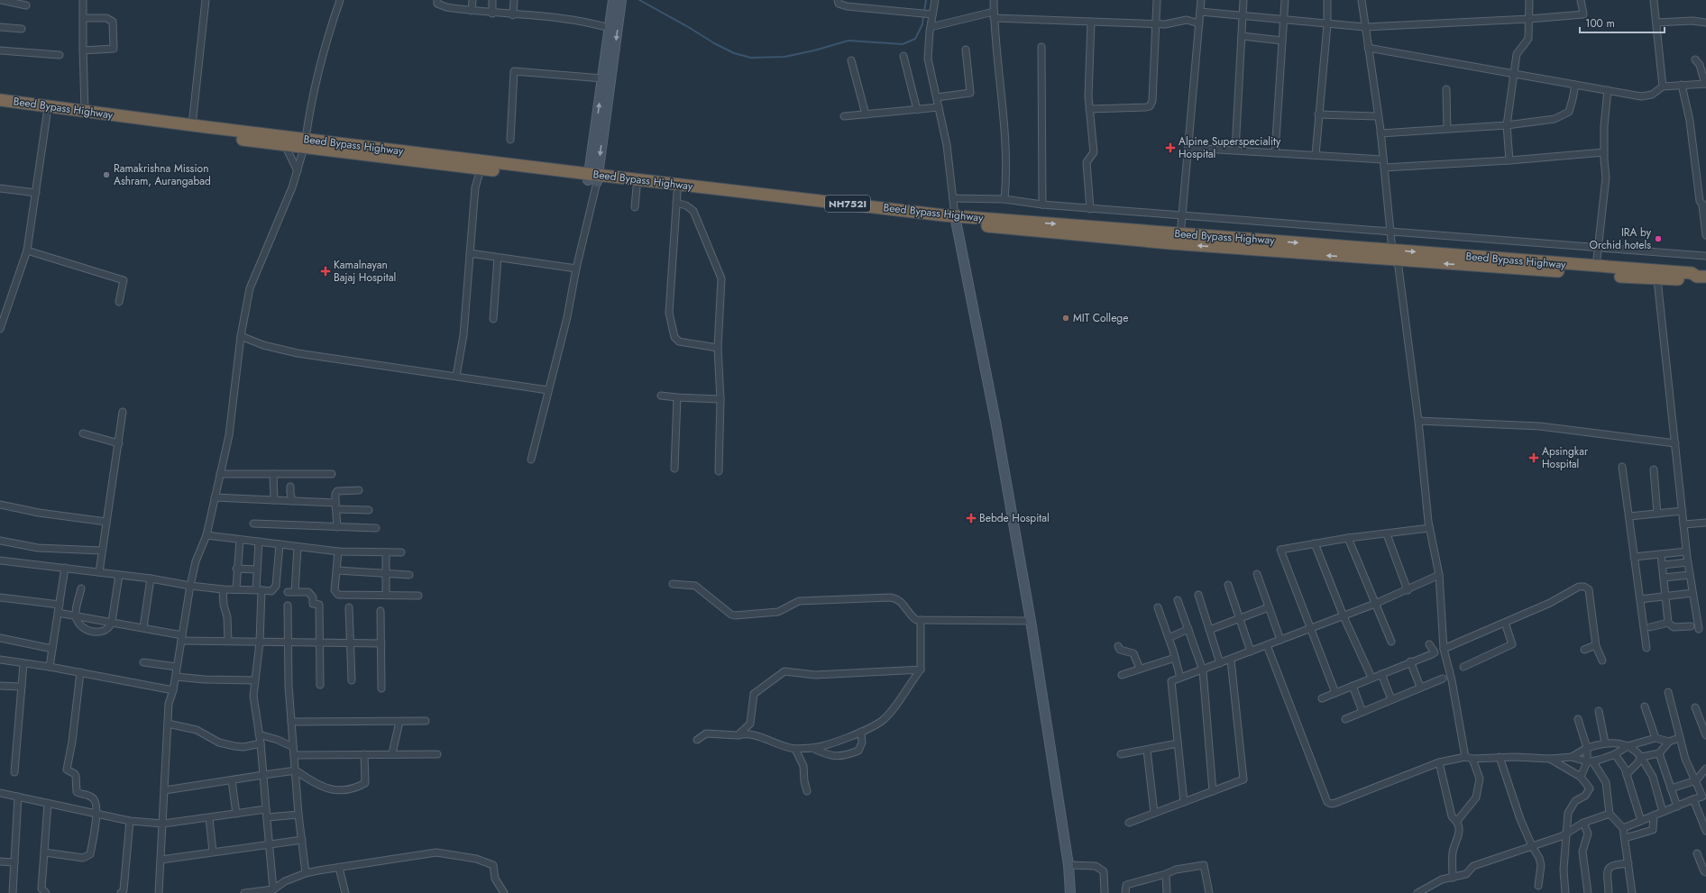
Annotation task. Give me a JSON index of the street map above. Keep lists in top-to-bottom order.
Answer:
{
  "streets": {
    "highway": ["Beed Bypass Highway", "NH752I"]
  },
  "places": {
    "health": [
      "Alpine Superspeciality Hospital",
      "Kamalnayan Bajaj Hospital",
      "Apsingkar Hospital",
      "Bebde Hospital"
    ],
    "other": ["Ramakrishna Mission Ashram, Aurangabad", "IRA by Orchid hotels", "MIT College"]
  },
  "scale_bar": "100 m"
}
